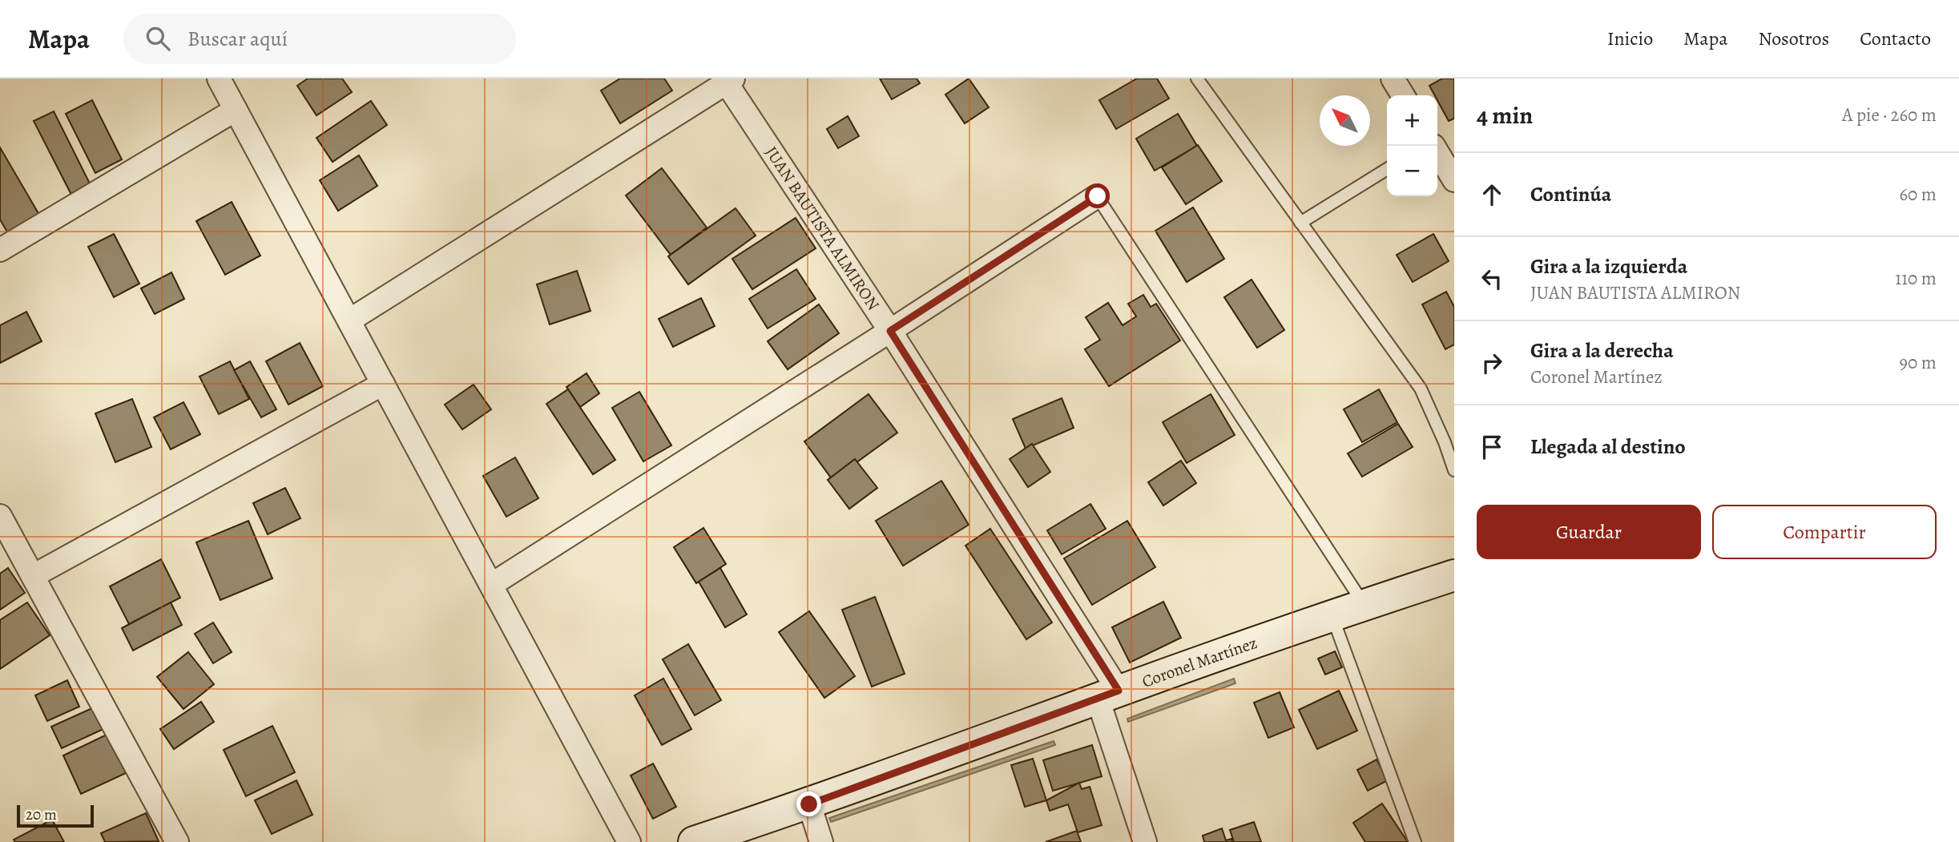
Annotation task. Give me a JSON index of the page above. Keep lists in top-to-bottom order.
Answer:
{
  "streets": {
    "main road": ["Coronel Martínez"],
    "street": ["JUAN BAUTISTA ALMIRON"]
  },
  "crossings": [
    ["JUAN BAUTISTA ALMIRON", "Coronel Martínez"]
  ],
  "scale_bar": "20 m",
  "north": "top left",
  "page": {
    "header": "Mapa",
    "search": "Buscar aquí",
    "nav": [
      "Inicio",
      "Mapa",
      "Nosotros",
      "Contacto"
    ],
    "heading": ["4 min", "A pie · 260 m"],
    "map_buttons": ["+", "−"],
    "list": [
      ["Continúa", "60 m"],
      ["Gira a la izquierda", "JUAN BAUTISTA ALMIRON", "110 m"],
      ["Gira a la derecha", "Coronel Martínez", "90 m"],
      "Llegada al destino"
    ],
    "buttons": ["Guardar", "Compartir"],
    "scale": "20 m"
  }
}
